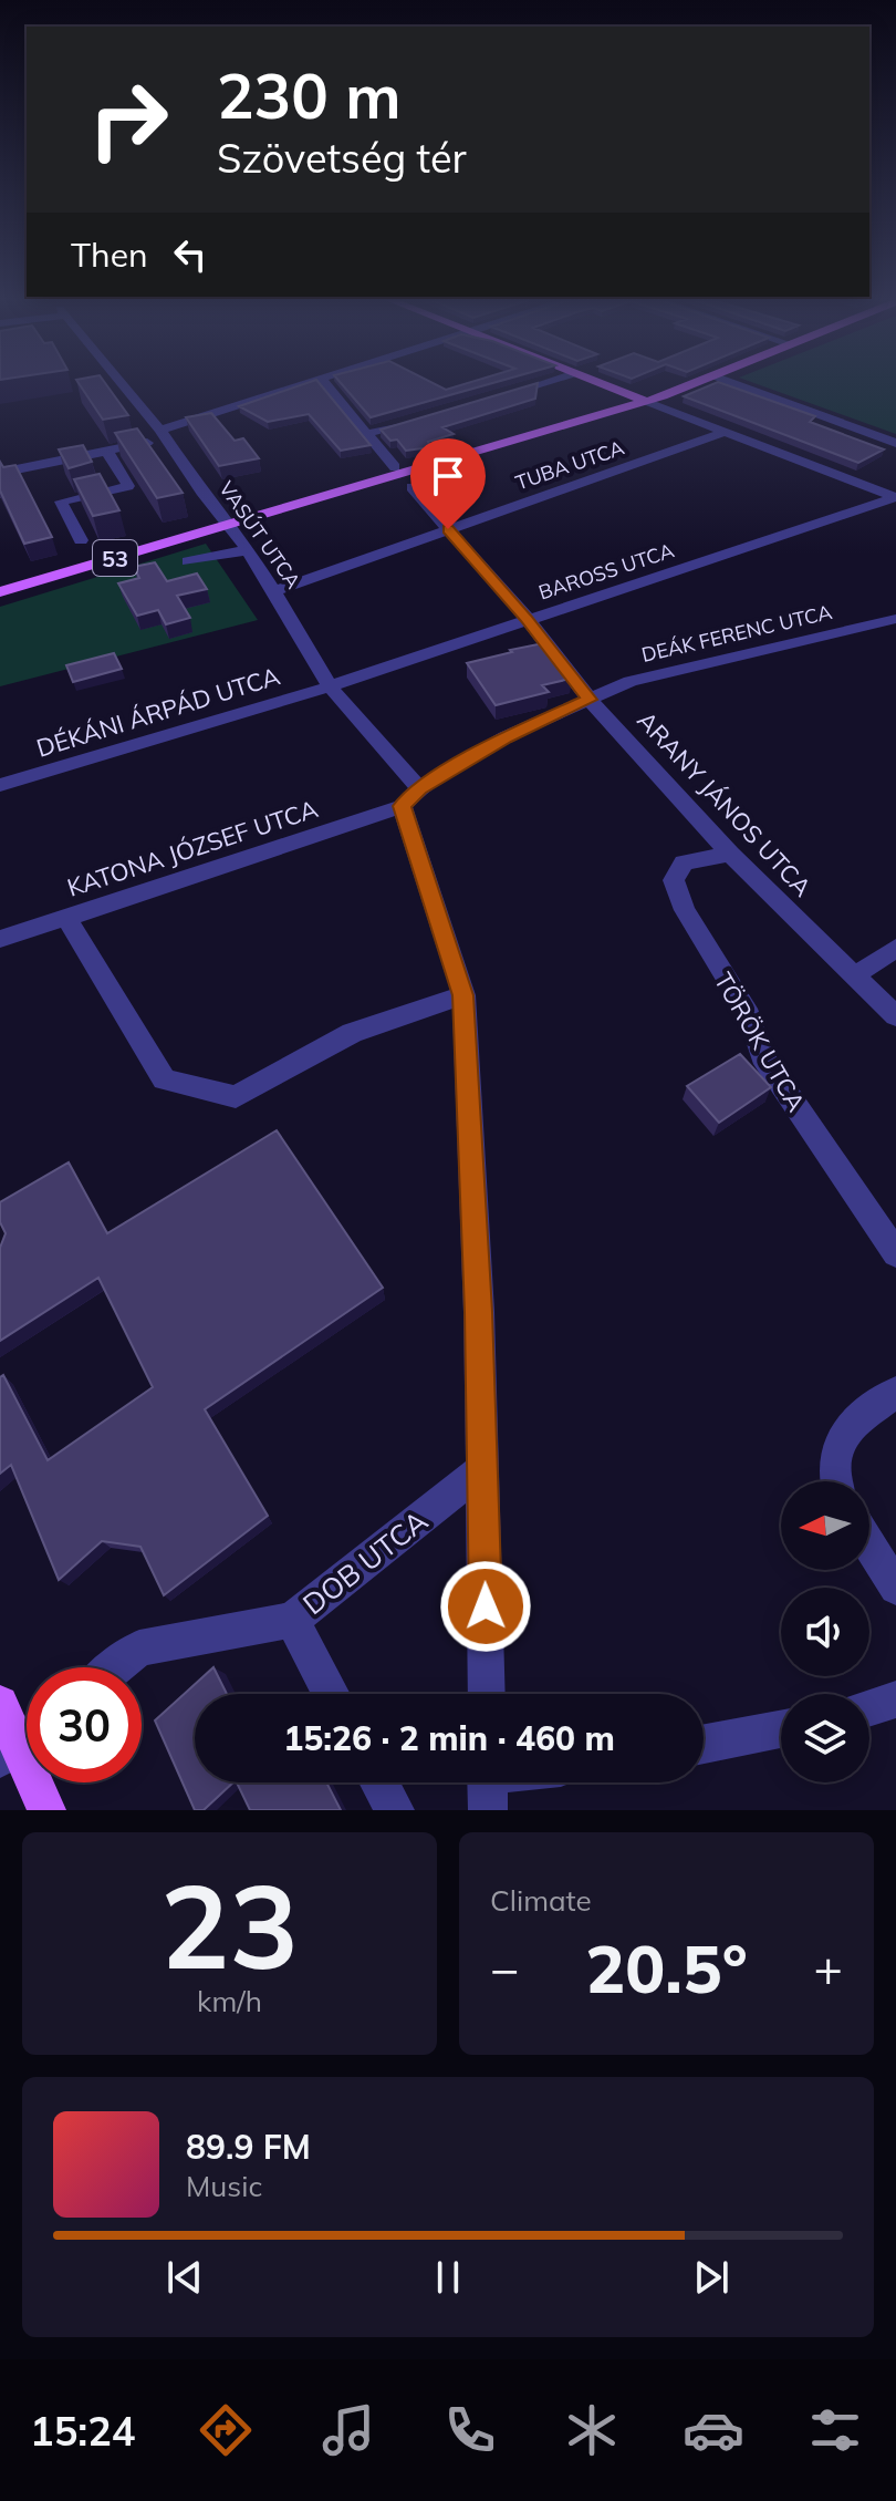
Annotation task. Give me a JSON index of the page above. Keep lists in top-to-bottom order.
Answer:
{
  "streets": {
    "main road": ["53"],
    "street": [
      "TUBA UTCA",
      "VASÚT UTCA",
      "BAROSS UTCA",
      "DEÁK FERENC UTCA",
      "DÉKÁNI ÁRPÁD UTCA",
      "ARANY JÁNOS UTCA",
      "KATONA JÓZSEF UTCA",
      "TÖRÖK UTCA",
      "DOB UTCA"
    ]
  },
  "crossings": [
    ["TUBA UTCA", "VASÚT UTCA"],
    ["TUBA UTCA", "ARANY JÁNOS UTCA"],
    ["VASÚT UTCA", "53"],
    ["VASÚT UTCA", "BAROSS UTCA"],
    ["VASÚT UTCA", "DEÁK FERENC UTCA"],
    ["VASÚT UTCA", "DÉKÁNI ÁRPÁD UTCA"],
    ["VASÚT UTCA", "KATONA JÓZSEF UTCA"],
    ["BAROSS UTCA", "DÉKÁNI ÁRPÁD UTCA"],
    ["BAROSS UTCA", "ARANY JÁNOS UTCA"],
    ["DEÁK FERENC UTCA", "ARANY JÁNOS UTCA"],
    ["DEÁK FERENC UTCA", "KATONA JÓZSEF UTCA"],
    ["ARANY JÁNOS UTCA", "TÖRÖK UTCA"]
  ],
  "north": "left",
  "page": {
    "turn": ["230 m", "Szövetség tér"],
    "then": "Then",
    "limit": "30",
    "trip": "15:26 · 2 min · 460 m",
    "tile": [
      ["23", "km/h"],
      "Climate"
    ],
    "heat": ["−", "20.5°", "+"],
    "song": ["89.9 FM", "Music"],
    "tabs": "15:24"
  }
}
